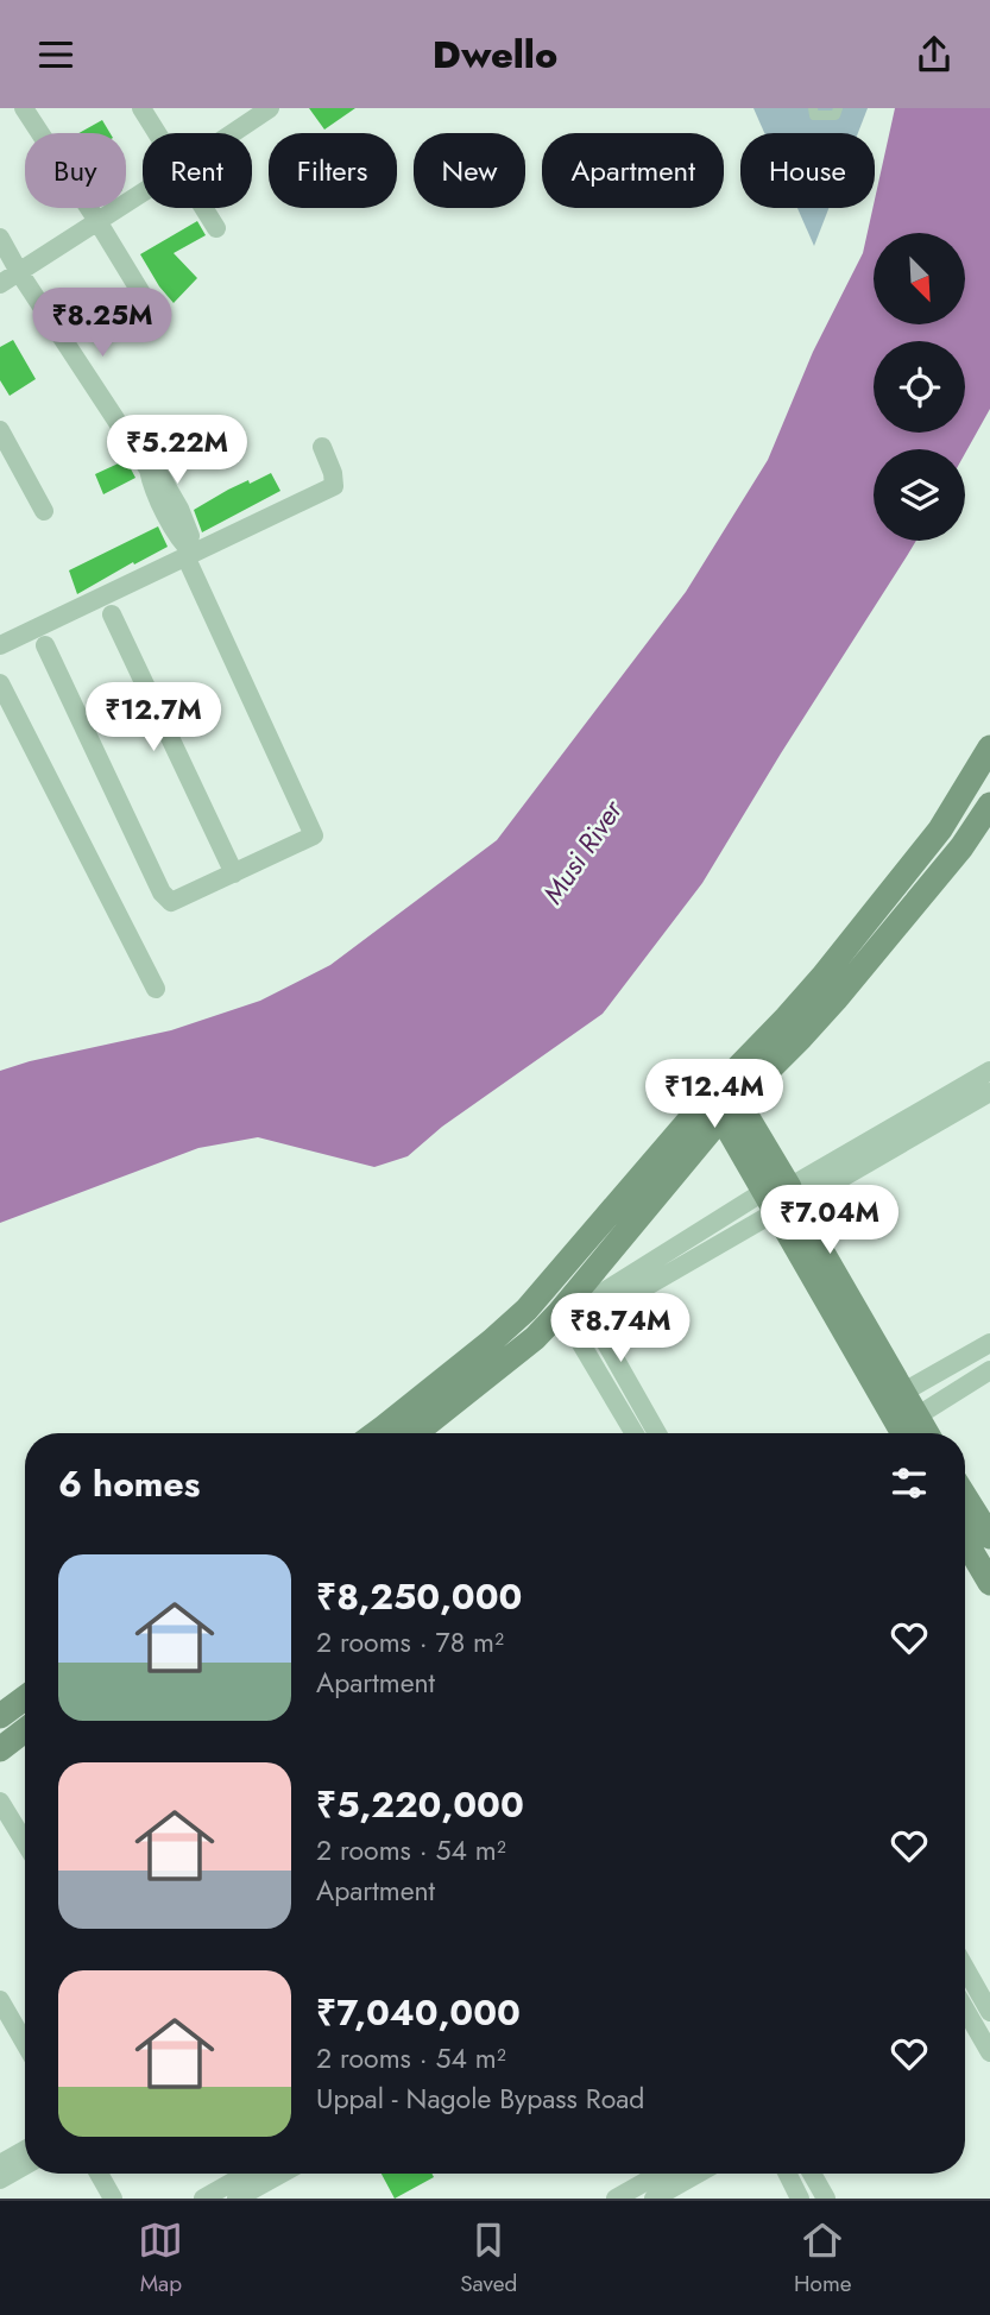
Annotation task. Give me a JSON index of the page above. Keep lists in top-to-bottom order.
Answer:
{
  "water": ["Musi River"],
  "north": "bottom right",
  "page": {
    "header": "Dwello",
    "chip": [
      "Buy",
      "Rent",
      "Filters",
      "New",
      "Apartment",
      "House"
    ],
    "price": [
      "₹8.25M",
      "₹5.22M",
      "₹12.7M",
      "₹12.4M",
      "₹7.04M",
      "₹8.74M"
    ],
    "heading": "6 homes",
    "list": [
      {
        "name": "₹8,250,000",
        "note": "2 rooms · 78 m² · Apartment"
      },
      {
        "name": "₹5,220,000",
        "note": "2 rooms · 54 m² · Apartment"
      },
      {
        "name": "₹7,040,000",
        "note": "2 rooms · 54 m² · Uppal - Nagole Bypass Road"
      }
    ],
    "tabs": ["Map", "Saved", "Home"]
  }
}
